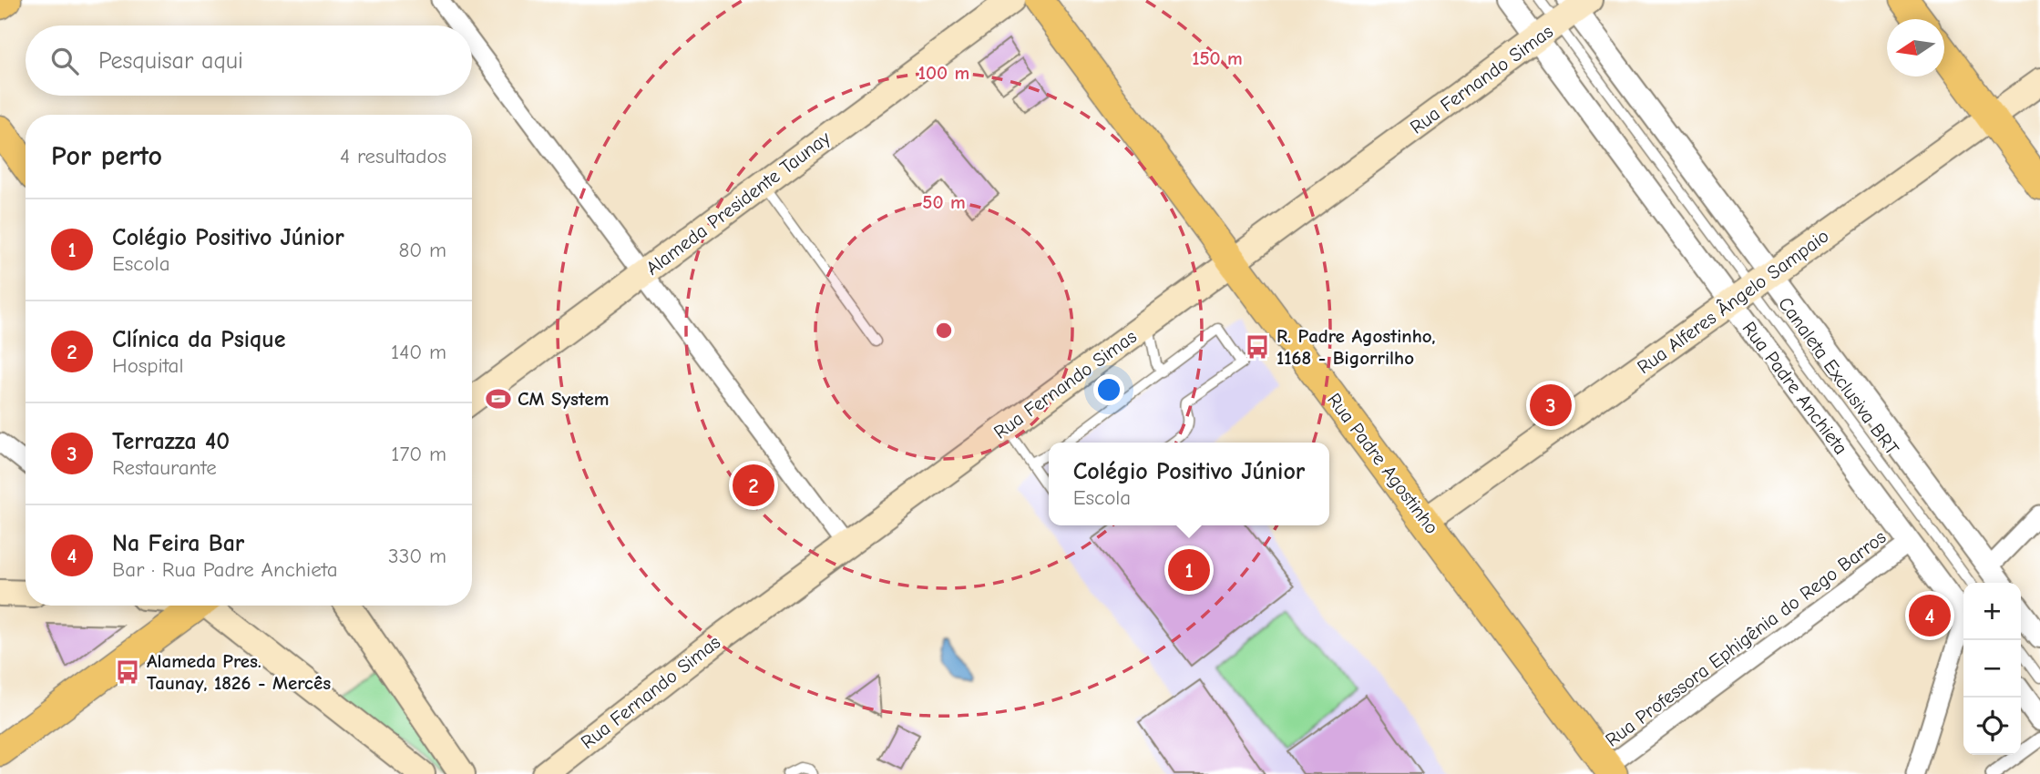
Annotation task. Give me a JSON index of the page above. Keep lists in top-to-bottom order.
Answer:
{
  "streets": {
    "main road": [
      "Rua Fernando Simas",
      "Alameda Presidente Taunay",
      "Rua Alferes Ângelo Sampaio",
      "Rua Padre Agostinho"
    ],
    "street": ["Rua Padre Anchieta", "Rua Professora Ephigênia do Rego Barros"],
    "lane": ["Canaleta Exclusiva BRT"]
  },
  "crossings": [
    ["Rua Fernando Simas", "Rua Padre Anchieta"],
    ["Rua Fernando Simas", "Rua Padre Agostinho"],
    ["Rua Alferes Ângelo Sampaio", "Canaleta Exclusiva BRT"],
    ["Rua Alferes Ângelo Sampaio", "Rua Padre Anchieta"],
    ["Rua Alferes Ângelo Sampaio", "Rua Padre Agostinho"],
    ["Rua Padre Anchieta", "Rua Professora Ephigênia do Rego Barros"],
    ["Rua Padre Agostinho", "Rua Professora Ephigênia do Rego Barros"]
  ],
  "places": {
    "bus stop": ["R. Padre Agostinho, 1168 - Bigorrilho", "Alameda Pres. Taunay, 1826 - Mercês"],
    "sports": ["CM System"]
  },
  "north": "left",
  "page": {
    "search": "Pesquisar aqui",
    "heading": ["Por perto", "4 resultados"],
    "list": [
      {
        "mark": "1",
        "name": "Colégio Positivo Júnior",
        "note": "Escola",
        "value": "80 m"
      },
      {
        "mark": "2",
        "name": "Clínica da Psique",
        "note": "Hospital",
        "value": "140 m"
      },
      {
        "mark": "3",
        "name": "Terrazza 40",
        "note": "Restaurante",
        "value": "170 m"
      },
      {
        "mark": "4",
        "name": "Na Feira Bar",
        "note": "Bar · Rua Padre Anchieta",
        "value": "330 m"
      }
    ],
    "pins": [
      "3",
      "2",
      "1",
      "4"
    ],
    "popup": ["Colégio Positivo Júnior", "Escola"],
    "map_buttons": ["+", "−"]
  },
  "rings": ["150 m", "100 m", "50 m"]
}
